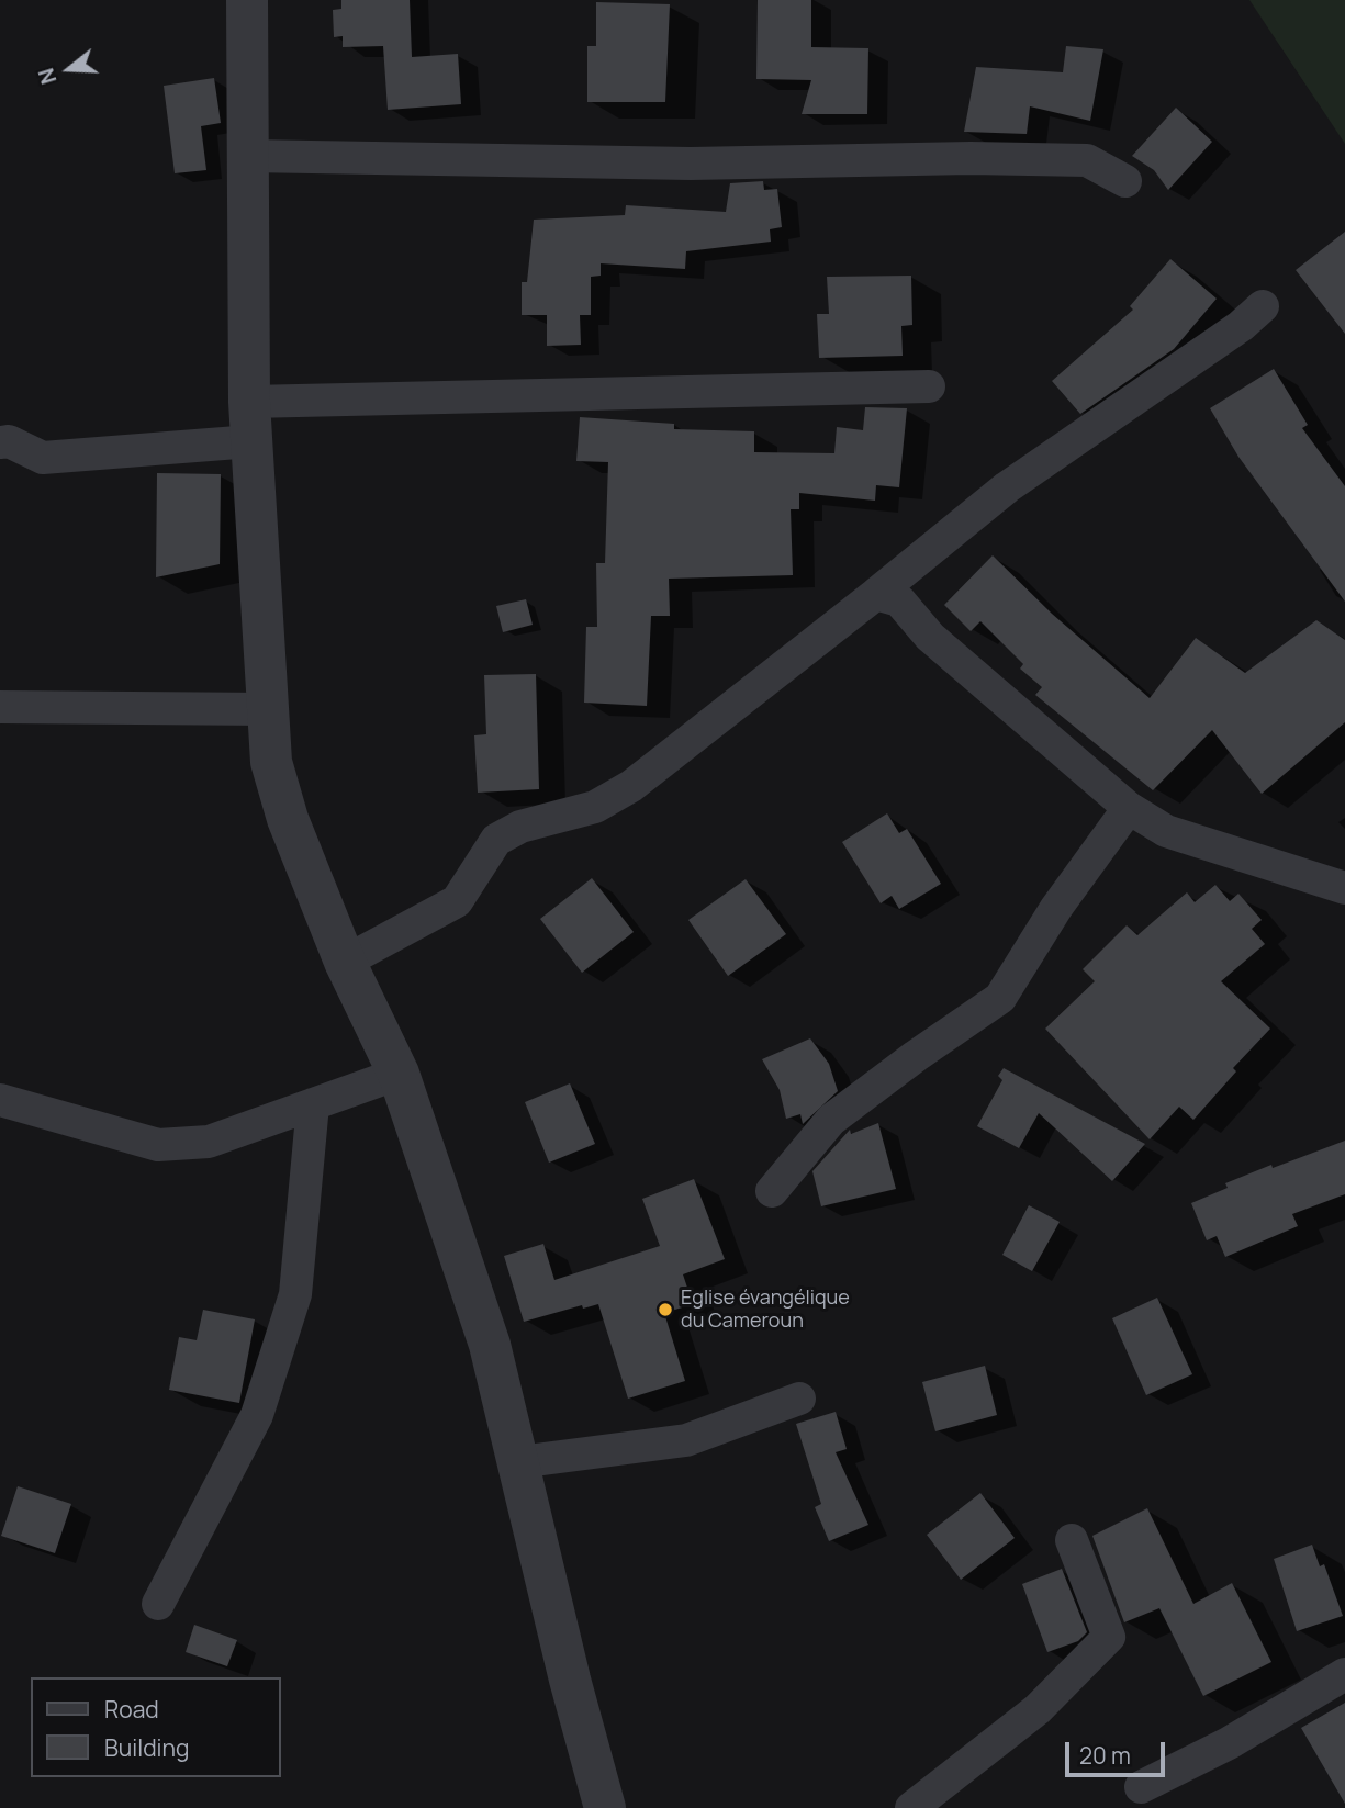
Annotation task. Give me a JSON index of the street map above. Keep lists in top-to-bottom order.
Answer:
{
  "places": ["Eglise évangélique du Cameroun"],
  "legend": ["Road", "Building"],
  "scale_bar": "20 m",
  "north": "left"
}
